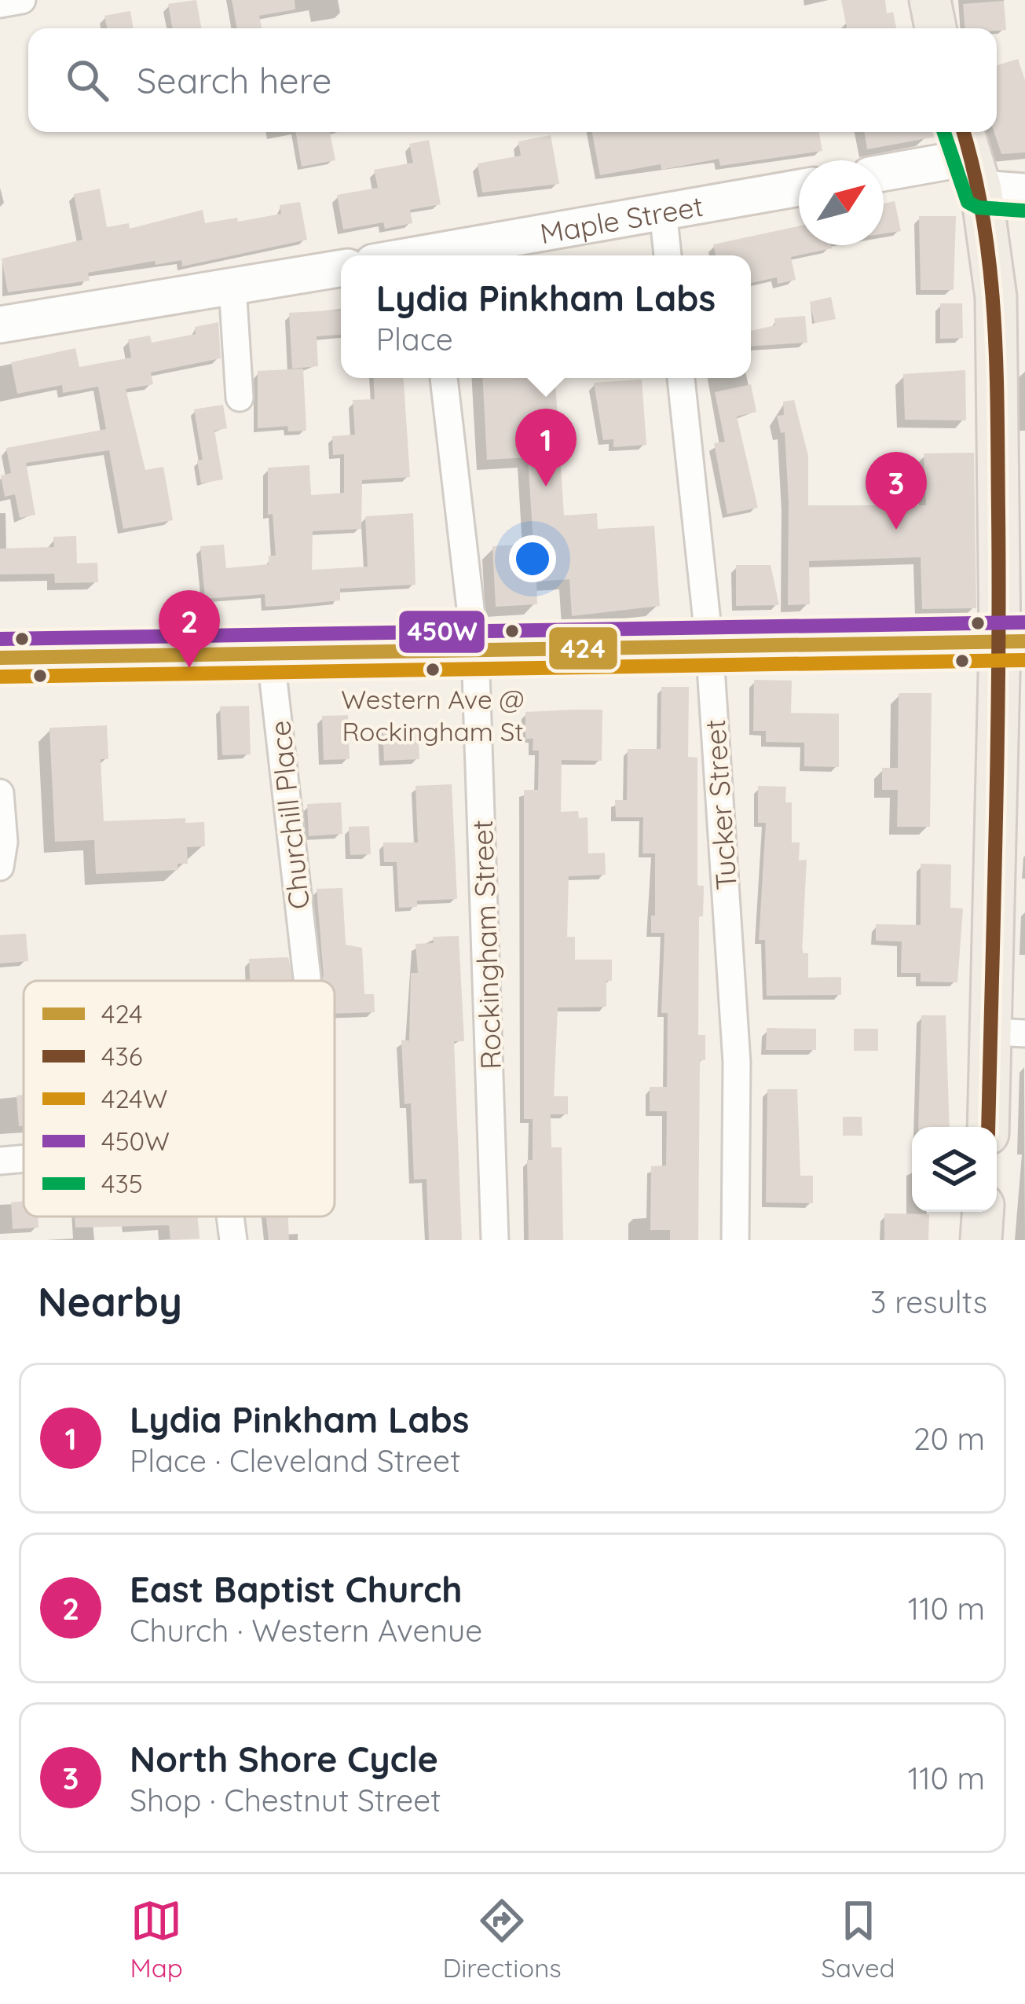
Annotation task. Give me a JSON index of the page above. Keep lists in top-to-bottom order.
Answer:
{
  "streets": {
    "street": [
      "Maple Street",
      "Tucker Street",
      "Churchill Place",
      "Rockingham Street"
    ]
  },
  "places": ["Western Ave @ Rockingham St"],
  "lines": [
    "transit line 436",
    "transit line 435",
    "transit line 450W",
    "transit line 424",
    "transit line 424W"
  ],
  "legend": [
    "424",
    "436",
    "424W",
    "450W",
    "435"
  ],
  "north": "top right",
  "page": {
    "search": "Search here",
    "popup": ["Lydia Pinkham Labs", "Place"],
    "pins": ["1", "3", "2"],
    "heading": ["Nearby", "3 results"],
    "list": [
      {
        "mark": "1",
        "name": "Lydia Pinkham Labs",
        "note": "Place · Cleveland Street",
        "value": "20 m"
      },
      {
        "mark": "2",
        "name": "East Baptist Church",
        "note": "Church · Western Avenue",
        "value": "110 m"
      },
      {
        "mark": "3",
        "name": "North Shore Cycle",
        "note": "Shop · Chestnut Street",
        "value": "110 m"
      }
    ],
    "nav": ["Map", "Directions", "Saved"]
  }
}
